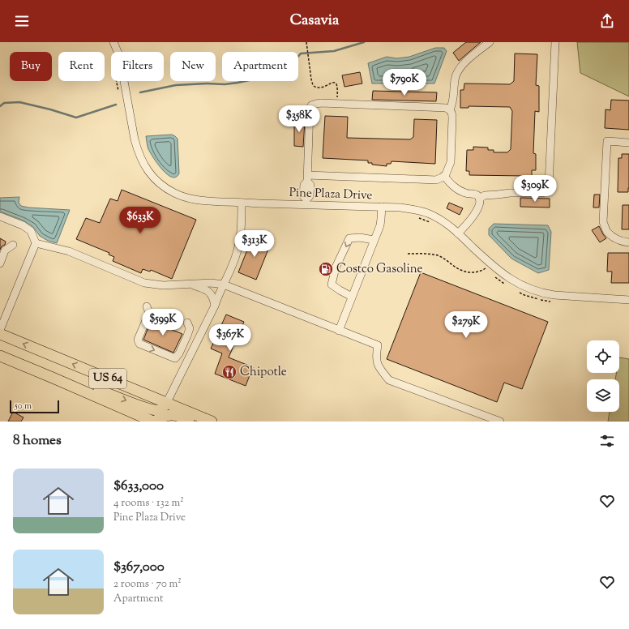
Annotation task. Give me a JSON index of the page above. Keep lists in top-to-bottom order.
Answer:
{
  "streets": {
    "highway": ["US 64"],
    "street": ["Pine Plaza Drive"]
  },
  "places": {
    "fuel station": ["Costco Gasoline"],
    "restaurant": ["Chipotle"]
  },
  "scale_bar": "50 m",
  "page": {
    "header": "Casavia",
    "chip": [
      "Buy",
      "Rent",
      "Filters",
      "New",
      "Apartment"
    ],
    "price": [
      "$790K",
      "$358K",
      "$309K",
      "$633K",
      "$313K",
      "$599K",
      "$279K",
      "$367K"
    ],
    "scale": "50 m",
    "heading": "8 homes",
    "list": [
      {
        "name": "$633,000",
        "note": "4 rooms · 132 m² · Pine Plaza Drive"
      },
      {
        "name": "$367,000",
        "note": "2 rooms · 70 m² · Apartment"
      }
    ]
  }
}
